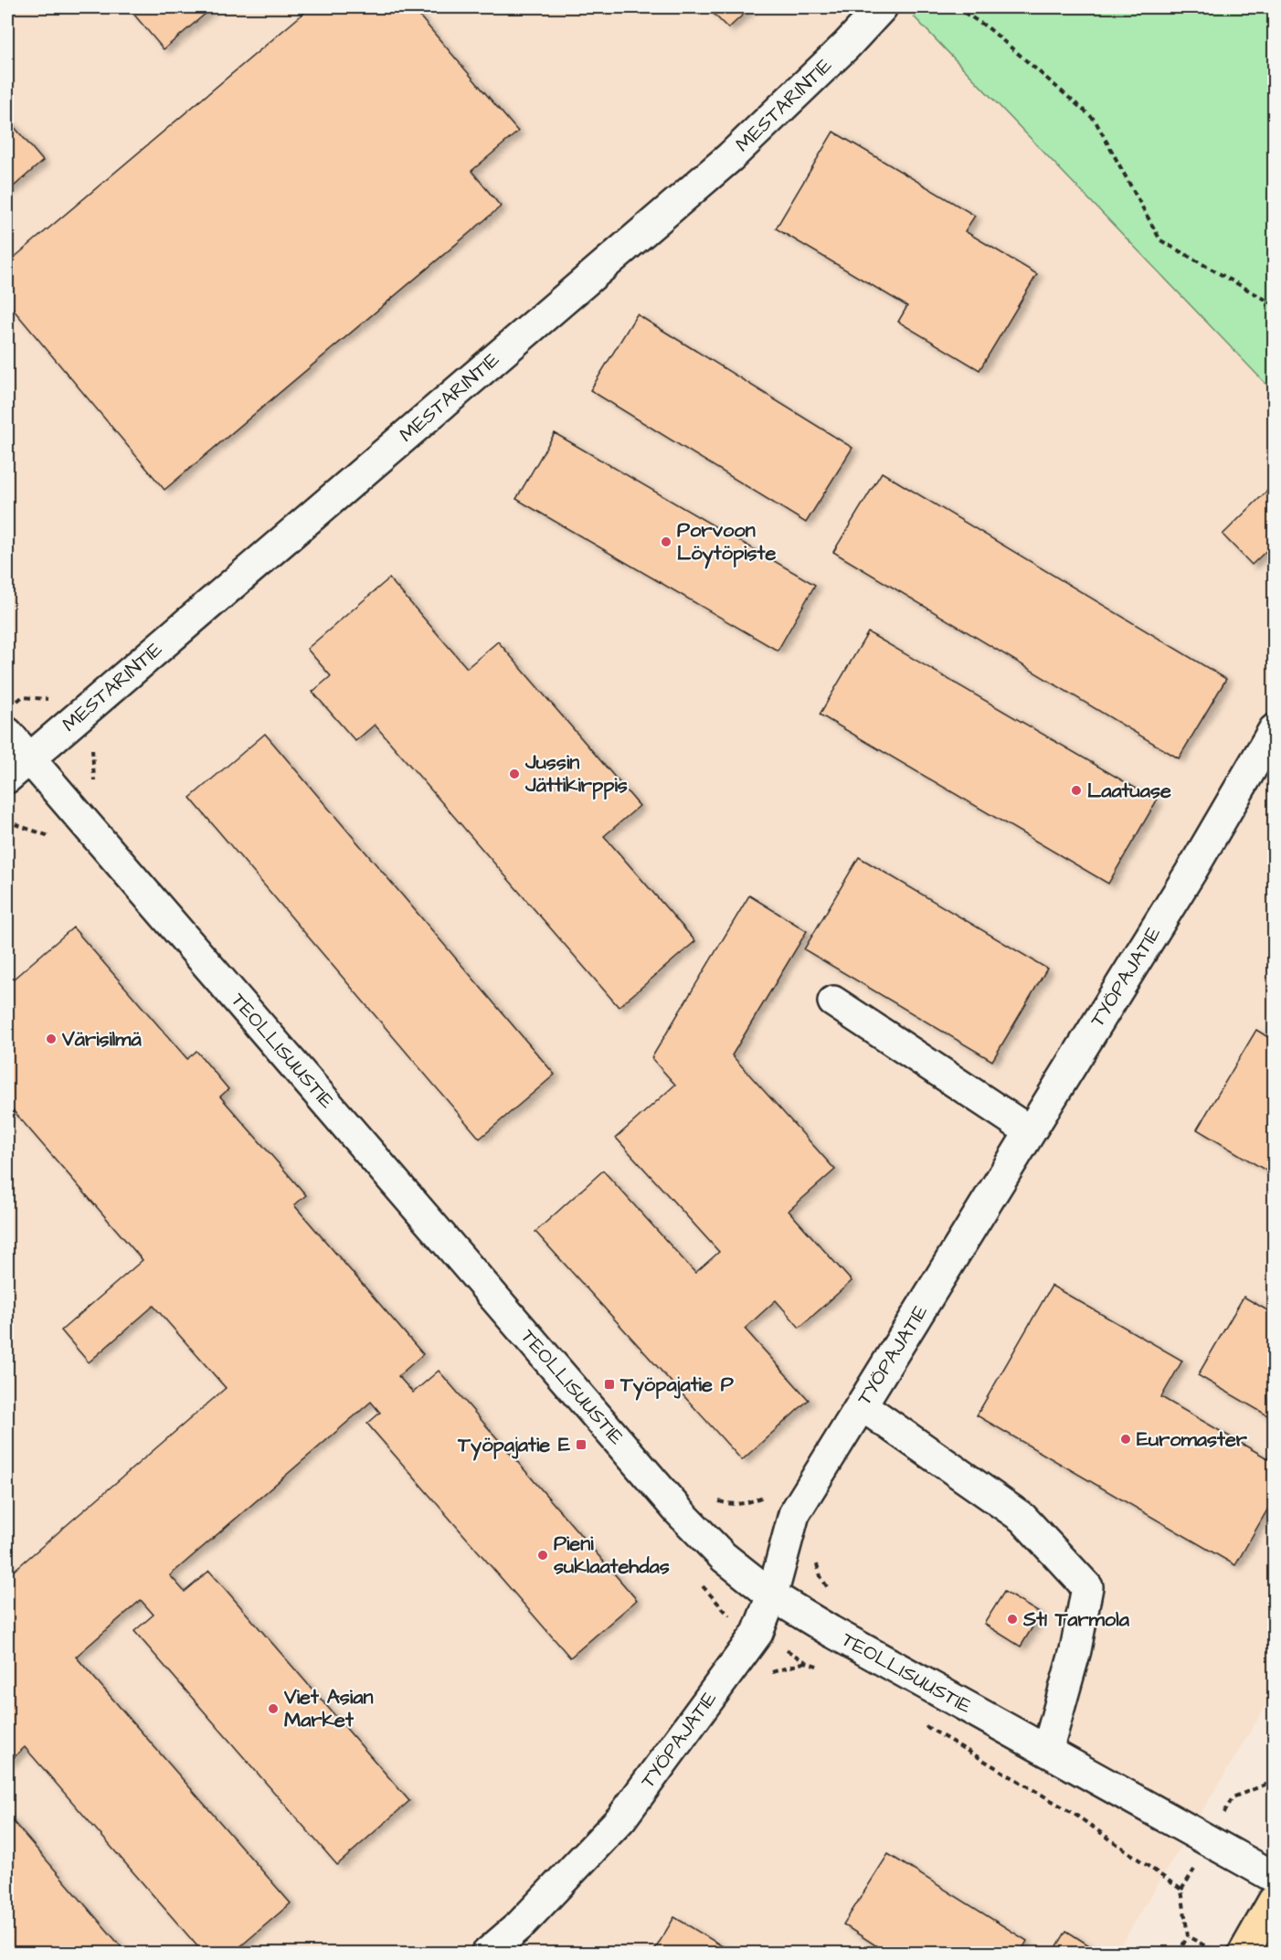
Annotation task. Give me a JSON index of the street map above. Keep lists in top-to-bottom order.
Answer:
{
  "streets": {
    "street": ["MESTARINTIE", "TYÖPAJATIE", "TEOLLISUUSTIE"]
  },
  "crossings": [
    ["MESTARINTIE", "TEOLLISUUSTIE"],
    ["TYÖPAJATIE", "TEOLLISUUSTIE"]
  ],
  "places": {
    "other": [
      "Porvoon Löytöpiste",
      "Jussin Jättikirppis",
      "Laatuase",
      "Värisilmä",
      "Euromaster",
      "Pieni suklaatehdas",
      "St1 Tarmola",
      "Viet Asian Market"
    ],
    "transit": ["Työpajatie P", "Työpajatie E"]
  }
}
